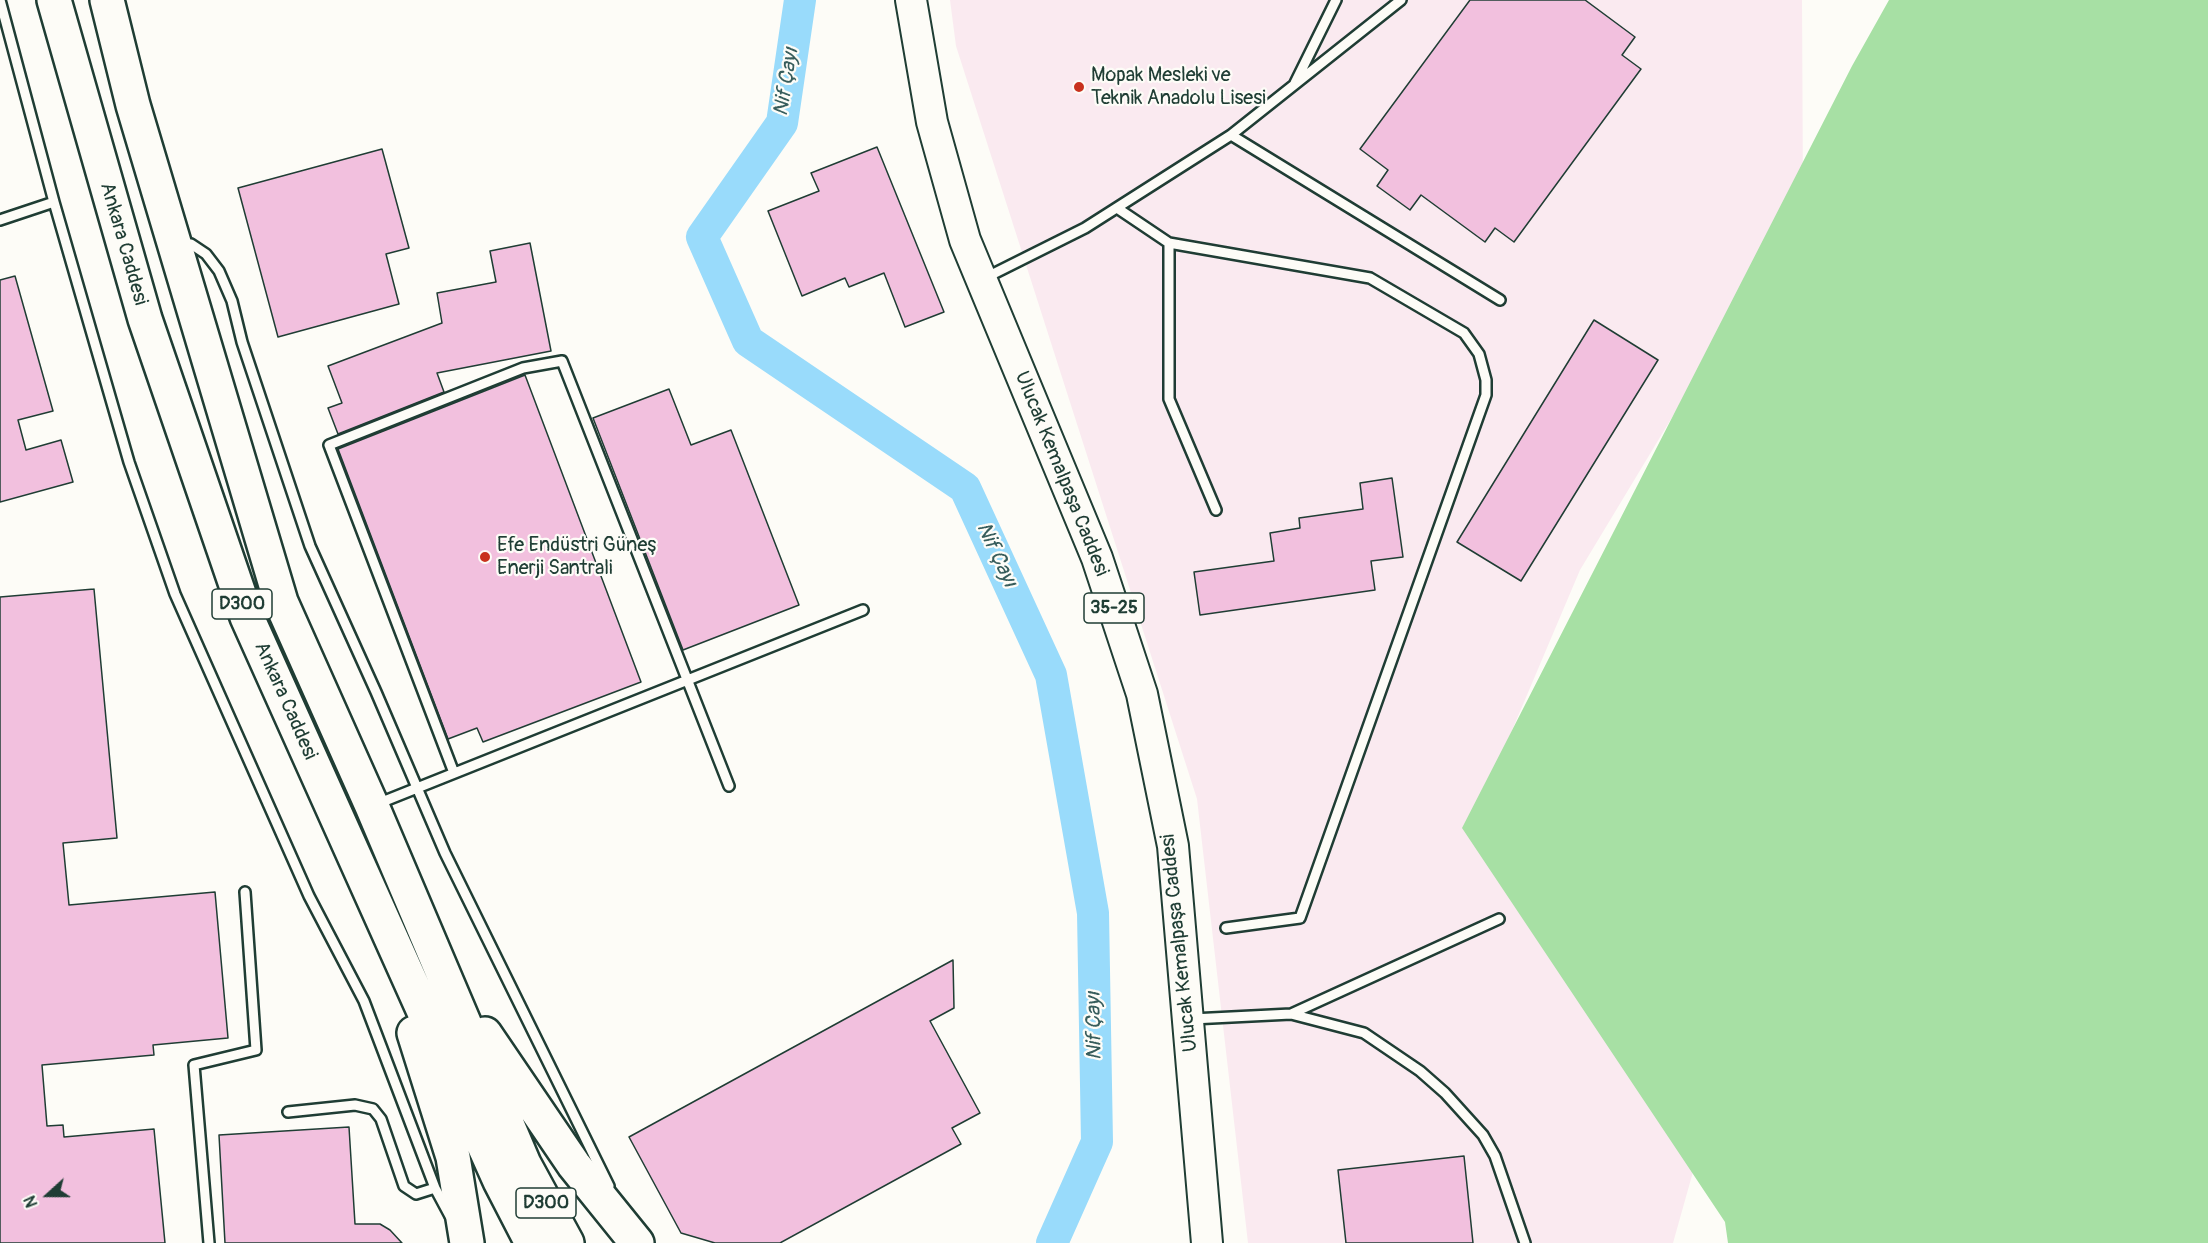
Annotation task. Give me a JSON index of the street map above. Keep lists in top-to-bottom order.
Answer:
{
  "streets": {
    "highway": ["Ankara Caddesi", "D300"],
    "main road": ["Ulucak Kemalpaşa Caddesi", "35-25"]
  },
  "water": ["Nif Çayı"],
  "places": ["Mopak Mesleki ve Teknik Anadolu Lisesi", "Efe Endüstri Güneş Enerji Santrali"],
  "north": "left"
}
